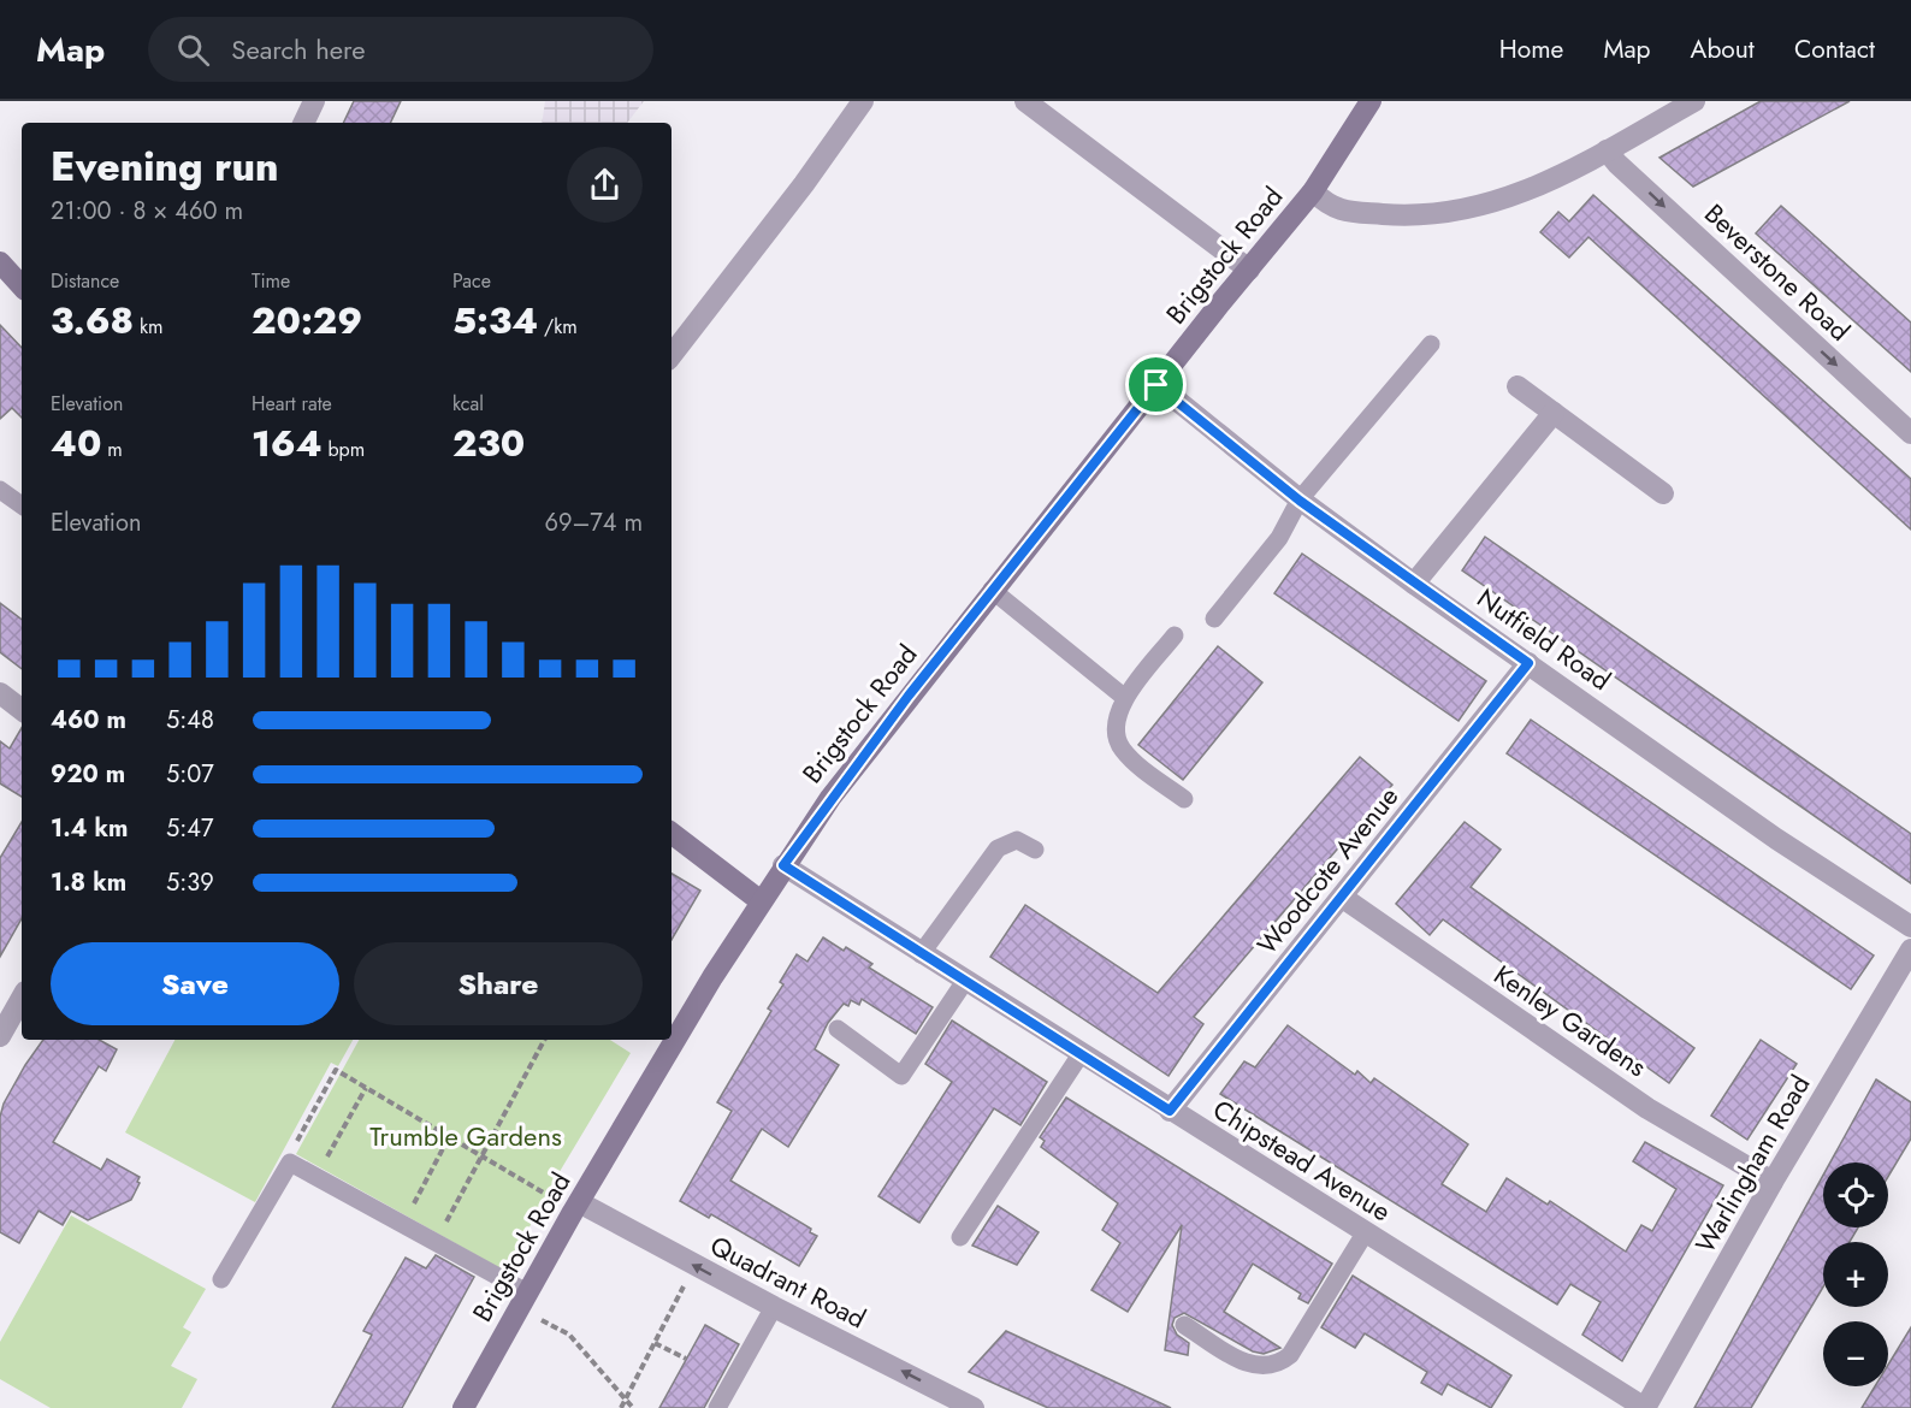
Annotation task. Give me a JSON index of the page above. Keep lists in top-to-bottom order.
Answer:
{
  "streets": {
    "main road": ["Brigstock Road"],
    "street": [
      "Beverstone Road",
      "Nutfield Road",
      "Woodcote Avenue",
      "Kenley Gardens",
      "Chipstead Avenue",
      "Warlingham Road",
      "Quadrant Road"
    ]
  },
  "crossings": [
    ["Brigstock Road", "Nutfield Road"],
    ["Brigstock Road", "Chipstead Avenue"],
    ["Brigstock Road", "Quadrant Road"],
    ["Nutfield Road", "Woodcote Avenue"],
    ["Woodcote Avenue", "Kenley Gardens"],
    ["Woodcote Avenue", "Chipstead Avenue"],
    ["Kenley Gardens", "Warlingham Road"],
    ["Chipstead Avenue", "Warlingham Road"]
  ],
  "one_way": ["Beverstone Road", "Quadrant Road"],
  "parks": ["Trumble Gardens"],
  "page": {
    "header": "Map",
    "search": "Search here",
    "nav": [
      "Home",
      "Map",
      "About",
      "Contact"
    ],
    "heading": ["Evening run", "21:00 · 8 × 460 m"],
    "stats": [
      ["Distance", "3.68 km"],
      ["Time", "20:29"],
      ["Pace", "5:34 /km"],
      ["Elevation", "40 m"],
      ["Heart rate", "164 bpm"],
      ["kcal", "230"]
    ],
    "chart": ["Elevation", "69–74 m"],
    "list": [
      {
        "name": "460 m",
        "note": "5:48"
      },
      {
        "name": "920 m",
        "note": "5:07"
      },
      {
        "name": "1.4 km",
        "note": "5:47"
      },
      {
        "name": "1.8 km",
        "note": "5:39"
      }
    ],
    "buttons": ["Save", "Share"],
    "map_buttons": ["+", "−"]
  }
}
